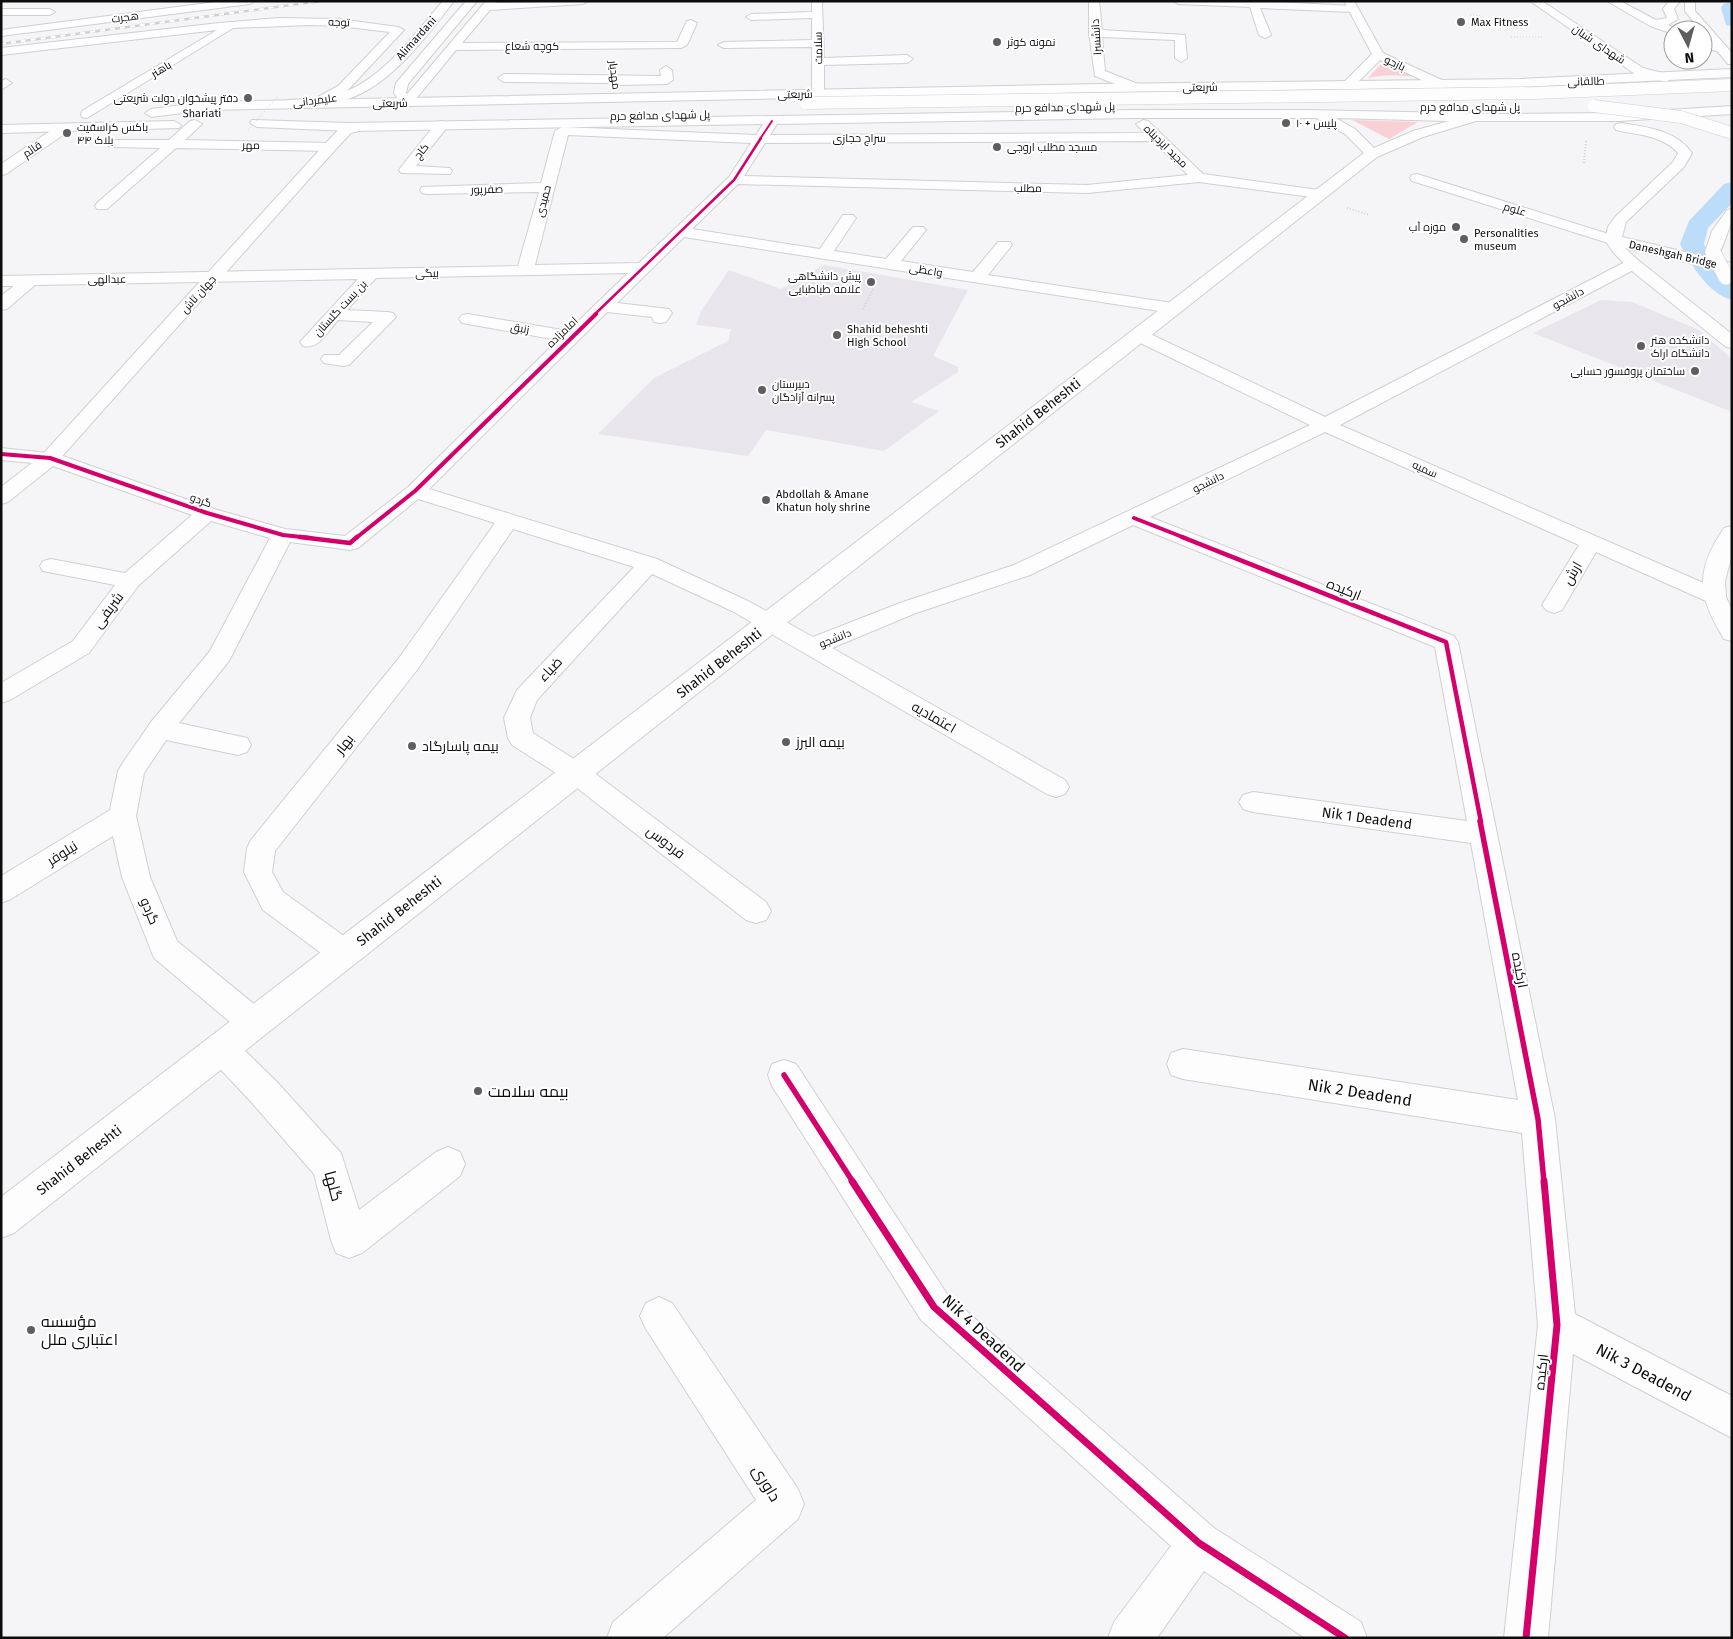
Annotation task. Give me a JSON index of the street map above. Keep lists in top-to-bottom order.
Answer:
{
  "streets": {
    "street": [
      "هجرت",
      "توجه",
      "دانشسرا",
      "شهدای شبان",
      "کوچه شعاع",
      "سلامت",
      "بازجو",
      "باهنر",
      "مهدیار",
      "طالقانی",
      "شریعتی",
      "علیمردانی",
      "پل شهدای مدافع حرم",
      "Shariati",
      "سراج حجازی",
      "مهر",
      "مجید ایزدپناه",
      "قائم",
      "کاج",
      "مطلب",
      "صفرپور",
      "حمیدی",
      "علوم",
      "Daneshgah Bridge",
      "واعظی",
      "بیگی",
      "عبدالهی",
      "جهان تاش",
      "دانشجو",
      "بن بست گلستان",
      "زنبق",
      "امامزاده",
      "Shahid Beheshti",
      "سمیه",
      "گردو",
      "ارش",
      "ارکیده",
      "شریفی",
      "ضیاء",
      "اعتمادیه",
      "بهار",
      "Nik 1 Deadend",
      "فردوس",
      "نیلوفر",
      "Nik 2 Deadend",
      "گلها",
      "Nik 4 Deadend",
      "Nik 3 Deadend",
      "داوری"
    ]
  },
  "crossings": [
    ["توجه", "باهنر"],
    ["توجه", "علیمردانی"],
    ["دانشسرا", "شریعتی"],
    ["شهدای شبان", "طالقانی"],
    ["کوچه شعاع", "مهدیار"],
    ["سلامت", "شریعتی"],
    ["بازجو", "طالقانی"],
    ["بازجو", "شریعتی"],
    ["باهنر", "Shariati"],
    ["مهدیار", "شریعتی"],
    ["طالقانی", "شریعتی"],
    ["شریعتی", "علیمردانی"],
    ["شریعتی", "پل شهدای مدافع حرم"],
    ["شریعتی", "Shariati"],
    ["شریعتی", "مجید ایزدپناه"],
    ["شریعتی", "کاج"],
    ["شریعتی", "جهان تاش"],
    ["شریعتی", "امامزاده"],
    ["شریعتی", "Shahid Beheshti"],
    ["پل شهدای مدافع حرم", "Shariati"],
    ["Shariati", "مهر"],
    ["Shariati", "قائم"],
    ["سراج حجازی", "مجید ایزدپناه"],
    ["سراج حجازی", "حمیدی"],
    ["سراج حجازی", "امامزاده"],
    ["مهر", "جهان تاش"],
    ["مجید ایزدپناه", "مطلب"],
    ["مطلب", "امامزاده"],
    ["مطلب", "Shahid Beheshti"],
    ["صفرپور", "حمیدی"],
    ["حمیدی", "بیگی"],
    ["علوم", "Daneshgah Bridge"],
    ["واعظی", "امامزاده"],
    ["واعظی", "Shahid Beheshti"],
    ["بیگی", "عبدالهی"],
    ["بیگی", "جهان تاش"],
    ["بیگی", "بن بست گلستان"],
    ["بیگی", "امامزاده"],
    ["عبدالهی", "جهان تاش"],
    ["جهان تاش", "گردو"],
    ["دانشجو", "Shahid Beheshti"],
    ["دانشجو", "سمیه"],
    ["دانشجو", "ارکیده"],
    ["دانشجو", "اعتمادیه"],
    ["زنبق", "امامزاده"],
    ["امامزاده", "گردو"],
    ["Shahid Beheshti", "سمیه"],
    ["Shahid Beheshti", "گردو"],
    ["Shahid Beheshti", "ضیاء"],
    ["Shahid Beheshti", "بهار"],
    ["Shahid Beheshti", "فردوس"],
    ["Shahid Beheshti", "گلها"],
    ["سمیه", "ارش"],
    ["گردو", "شریفی"],
    ["گردو", "نیلوفر"],
    ["ارکیده", "Nik 1 Deadend"],
    ["ارکیده", "Nik 2 Deadend"],
    ["ارکیده", "Nik 3 Deadend"],
    ["ضیاء", "فردوس"]
  ],
  "places": [
    "Max Fitness",
    "نمونه کوثر",
    "دفتر پیشخوان دولت شریعتی",
    "پلیس + ۱۰",
    "باکس کراسفیت بلاک ۴۴",
    "مسجد مطلب اروجی",
    "موزه آب",
    "Personalities museum",
    "پیش دانشگاهی علامه طباطبایی",
    "Shahid beheshti High School",
    "دانشکده هنر دانشگاه اراک",
    "ساختمان پروفسور حسابی",
    "دبیرستان پسرانه آزادگان",
    "Abdollah & Amane Khatun holy shrine",
    "بیمه البرز",
    "بیمه پاسارگاد",
    "بیمه سلامت",
    "مؤسسه اعتباری ملل"
  ],
  "north": "bottom"
}
